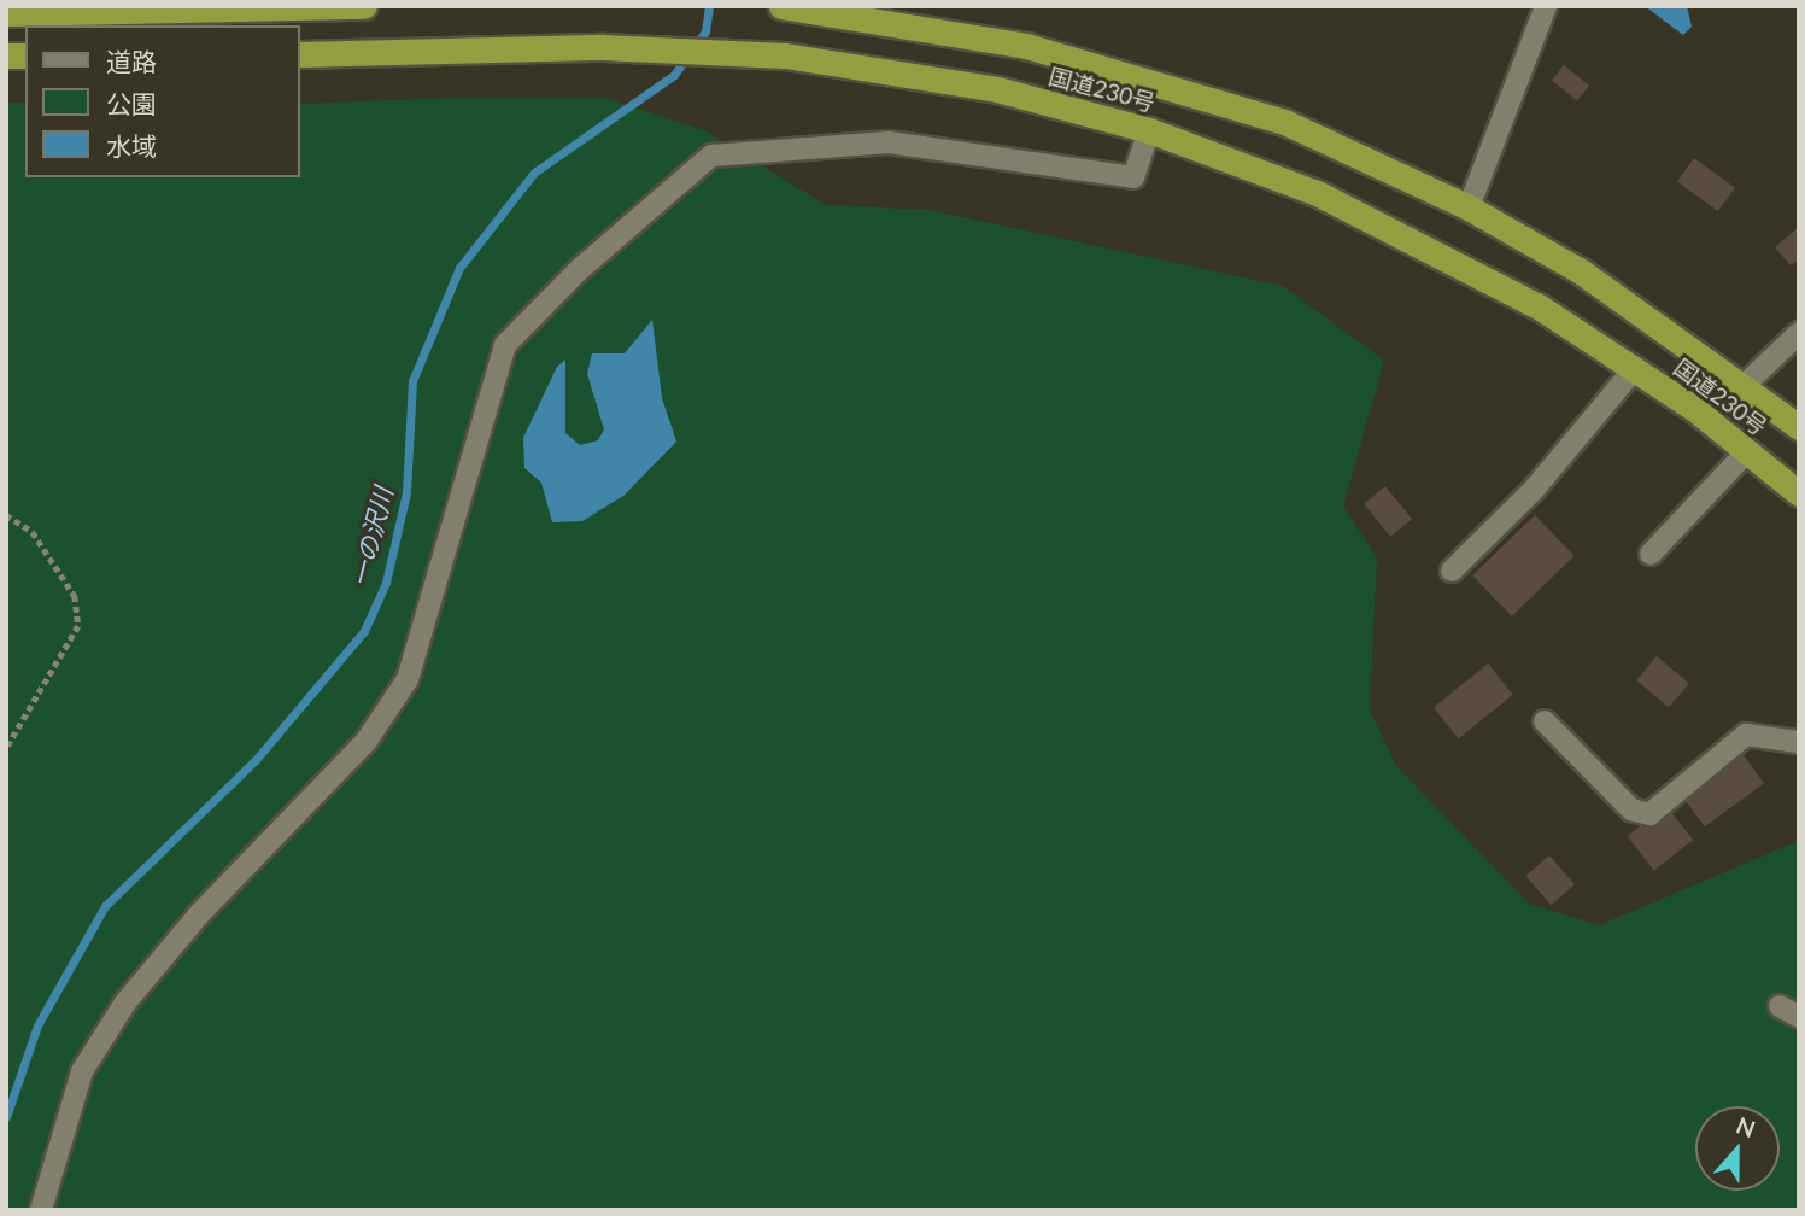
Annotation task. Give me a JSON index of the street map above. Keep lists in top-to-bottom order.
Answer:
{
  "streets": {
    "highway": ["国道230号"]
  },
  "water": ["一の沢川"],
  "legend": ["道路", "公園", "水域"],
  "north": "top"
}
